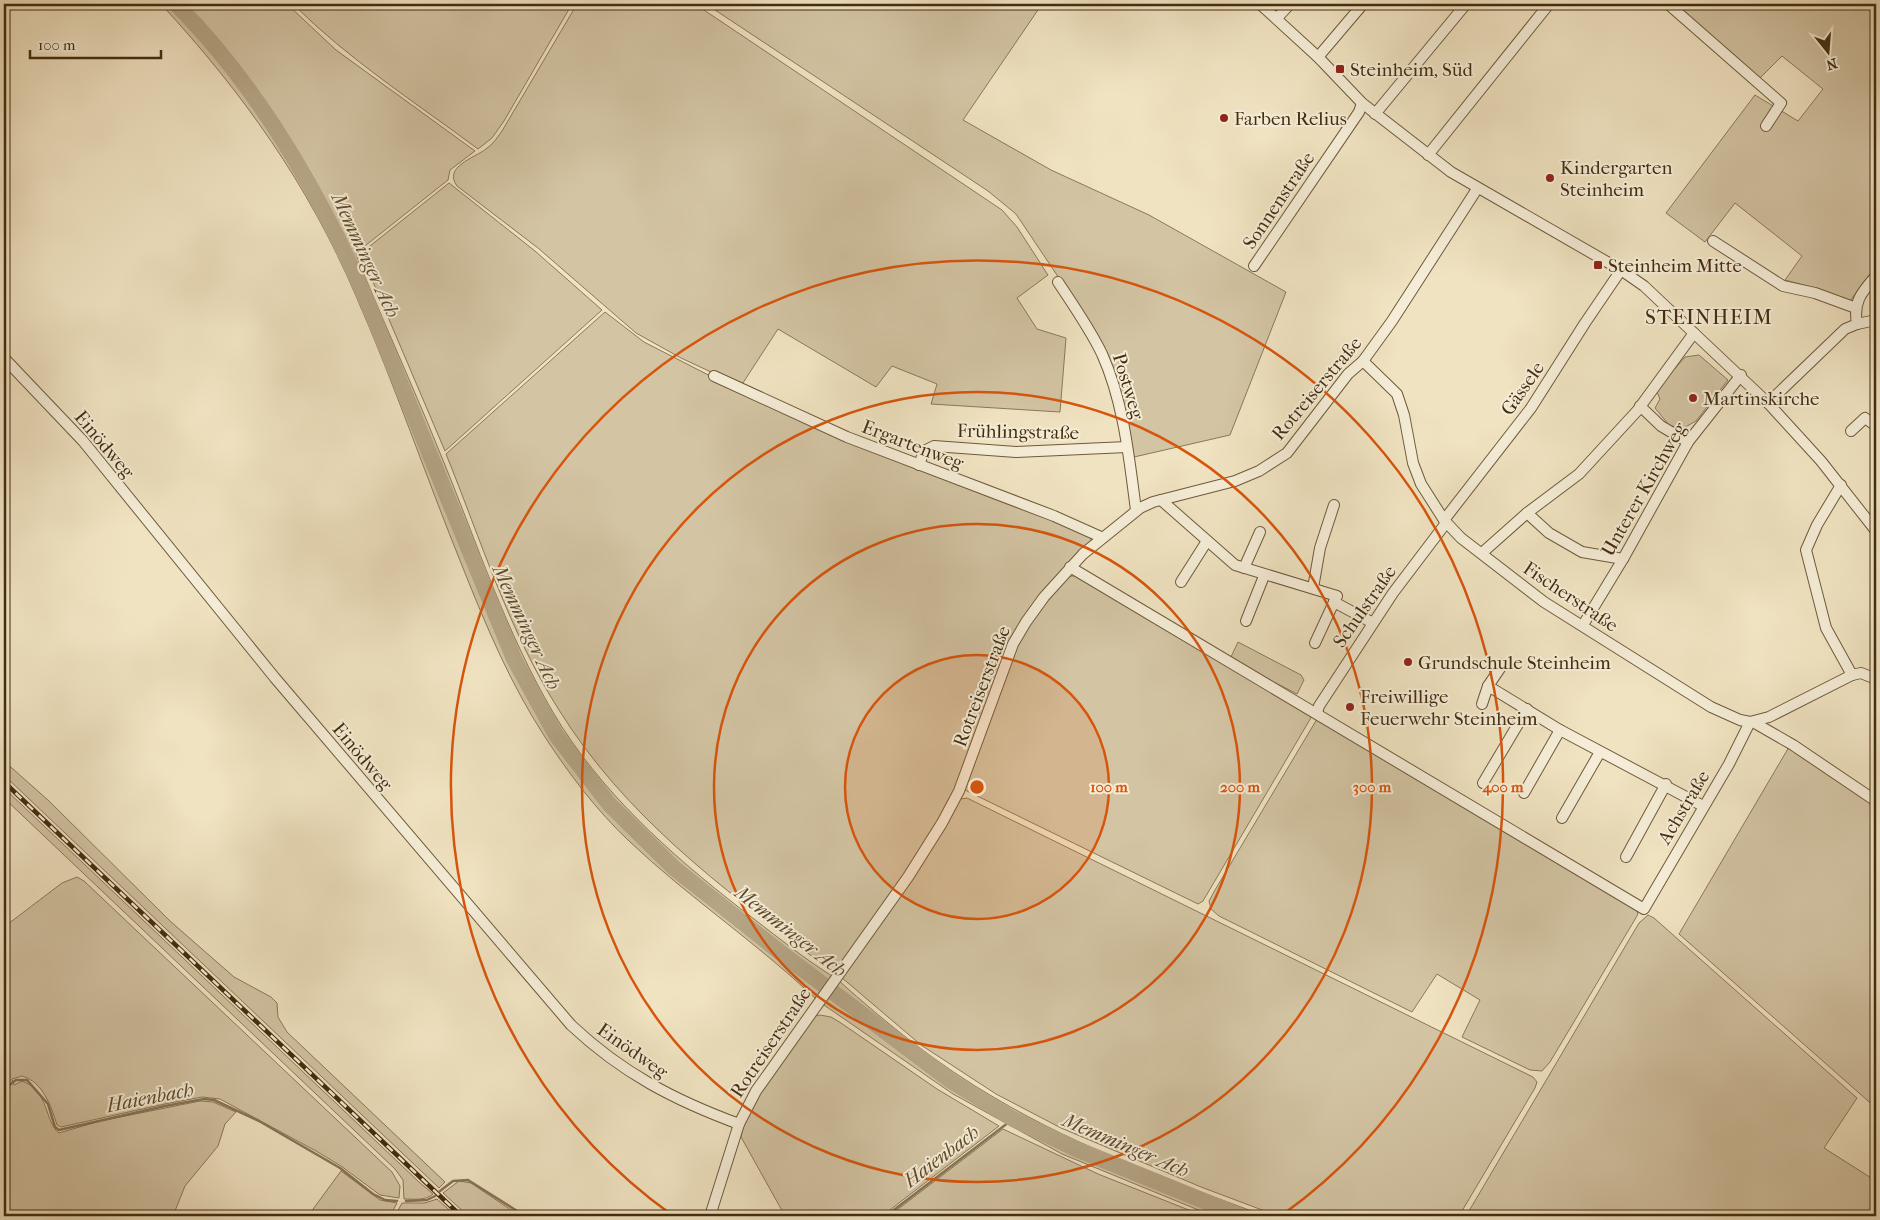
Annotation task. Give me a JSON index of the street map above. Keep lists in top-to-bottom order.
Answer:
{
  "streets": {
    "street": [
      "Sonnenstraße",
      "Postweg",
      "Rotreiserstraße",
      "Gässele",
      "Frühlingstraße",
      "Einödweg",
      "Ergartenweg",
      "Unterer Kirchweg",
      "Fischerstraße",
      "Schulstraße",
      "Achstraße"
    ]
  },
  "crossings": [
    ["Postweg", "Rotreiserstraße"],
    ["Postweg", "Frühlingstraße"],
    ["Rotreiserstraße", "Einödweg"],
    ["Rotreiserstraße", "Ergartenweg"],
    ["Rotreiserstraße", "Fischerstraße"],
    ["Gässele", "Fischerstraße"],
    ["Gässele", "Schulstraße"],
    ["Frühlingstraße", "Ergartenweg"],
    ["Unterer Kirchweg", "Fischerstraße"],
    ["Fischerstraße", "Schulstraße"],
    ["Fischerstraße", "Achstraße"],
    ["Schulstraße", "Achstraße"]
  ],
  "districts": ["STEINHEIM"],
  "water": ["Memminger Ach", "Haienbach"],
  "places": {
    "transit": ["Steinheim, Süd", "Steinheim Mitte"],
    "other": [
      "Farben Relius",
      "Kindergarten Steinheim",
      "Martinskirche",
      "Grundschule Steinheim",
      "Freiwillige Feuerwehr Steinheim"
    ]
  },
  "scale_bar": "100 m",
  "north": "bottom",
  "rings": [
    "100 m",
    "200 m",
    "300 m",
    "400 m"
  ]
}
